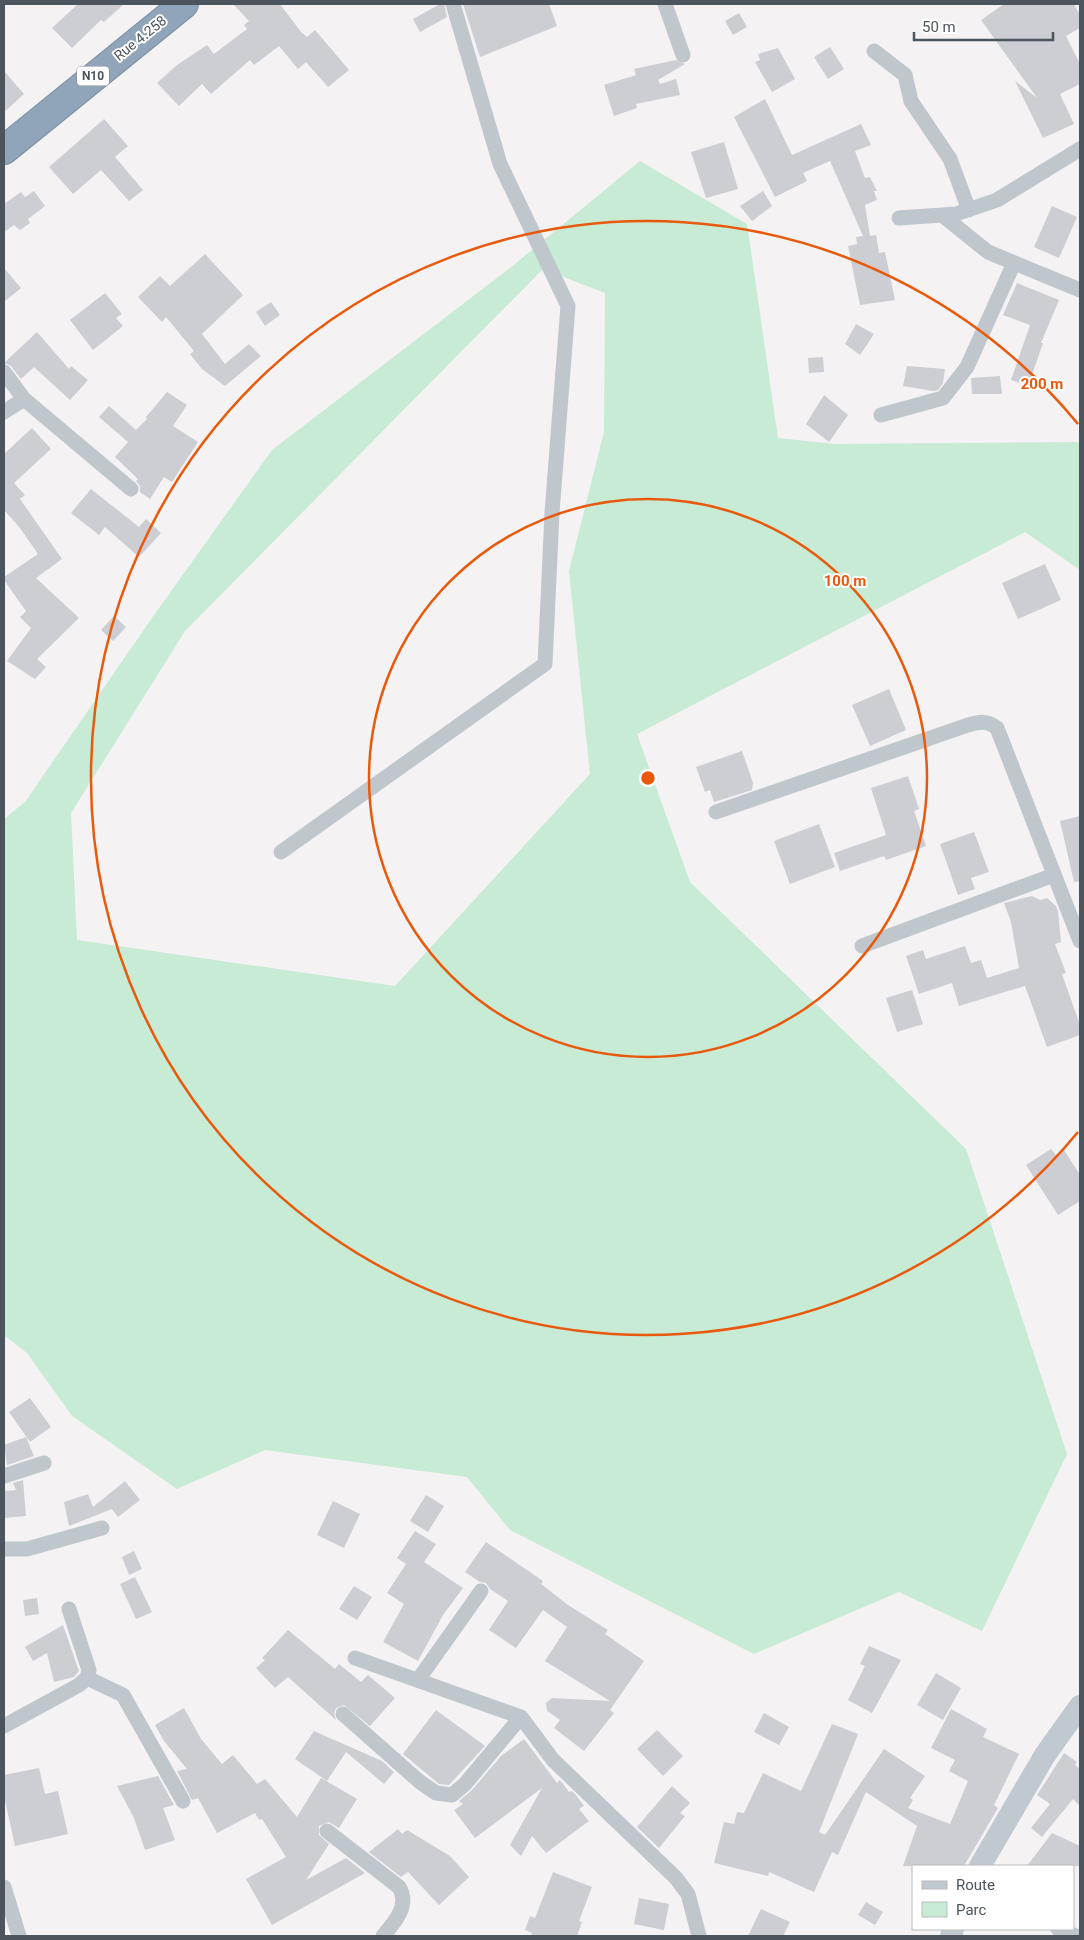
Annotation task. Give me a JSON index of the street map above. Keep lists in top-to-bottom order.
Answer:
{
  "streets": {
    "highway": ["Rue 4.258", "N10"]
  },
  "legend": ["Route", "Parc"],
  "scale_bar": "50 m",
  "rings": ["200 m", "100 m"]
}
